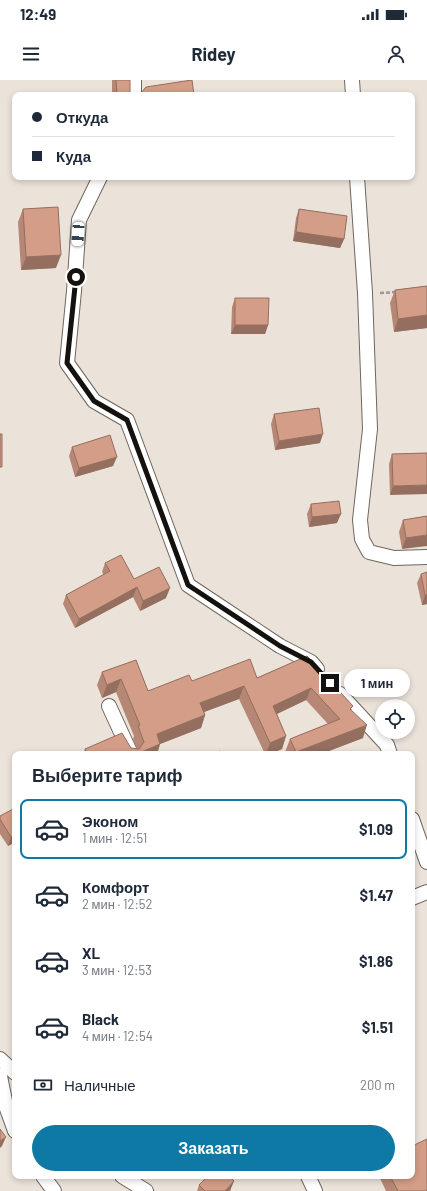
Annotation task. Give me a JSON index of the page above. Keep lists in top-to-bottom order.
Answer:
{
  "page": {
    "status": "12:49",
    "header": "Ridey",
    "banner": ["Откуда", "Куда"],
    "bubble": "1 мин",
    "heading": "Выберите тариф",
    "list": [
      {
        "name": "Эконом",
        "note": "1 мин · 12:51",
        "value": "$1.09"
      },
      {
        "name": "Комфорт",
        "note": "2 мин · 12:52",
        "value": "$1.47"
      },
      {
        "name": "XL",
        "note": "3 мин · 12:53",
        "value": "$1.86"
      },
      {
        "name": "Black",
        "note": "4 мин · 12:54",
        "value": "$1.51"
      }
    ],
    "pay": ["Наличные", "200 m"],
    "buttons": "Заказать"
  }
}
